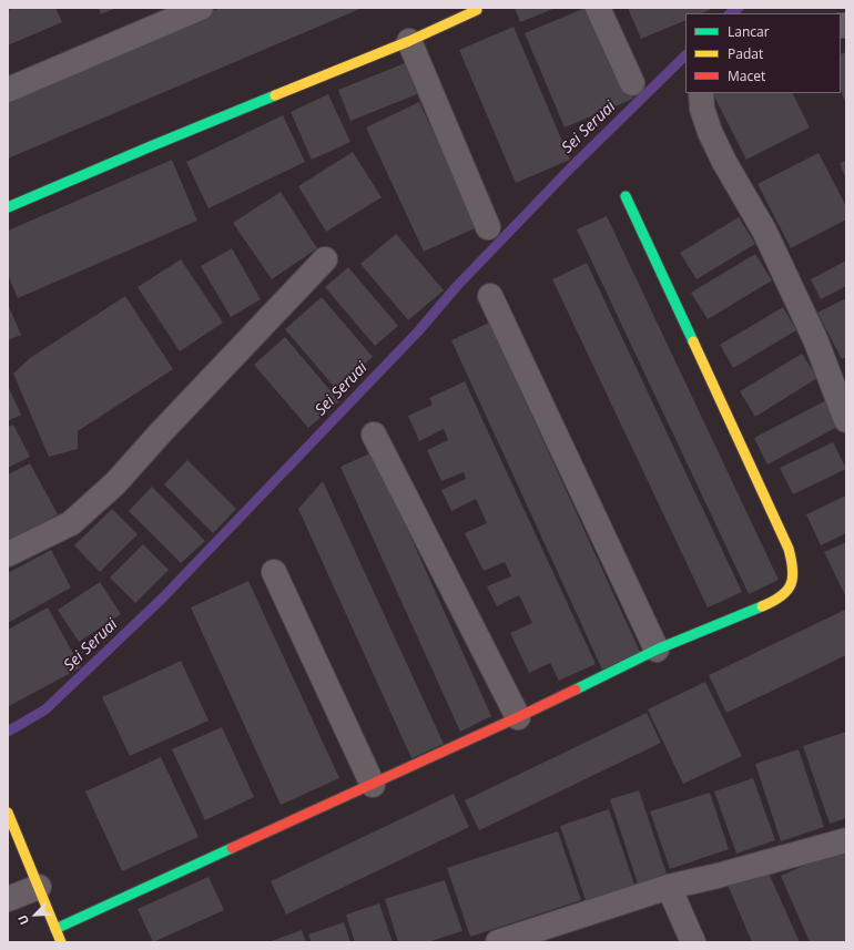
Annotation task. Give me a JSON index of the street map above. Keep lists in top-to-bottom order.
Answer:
{
  "water": ["Sei Seruai"],
  "legend": ["Lancar", "Padat", "Macet"],
  "north": "bottom left"
}
